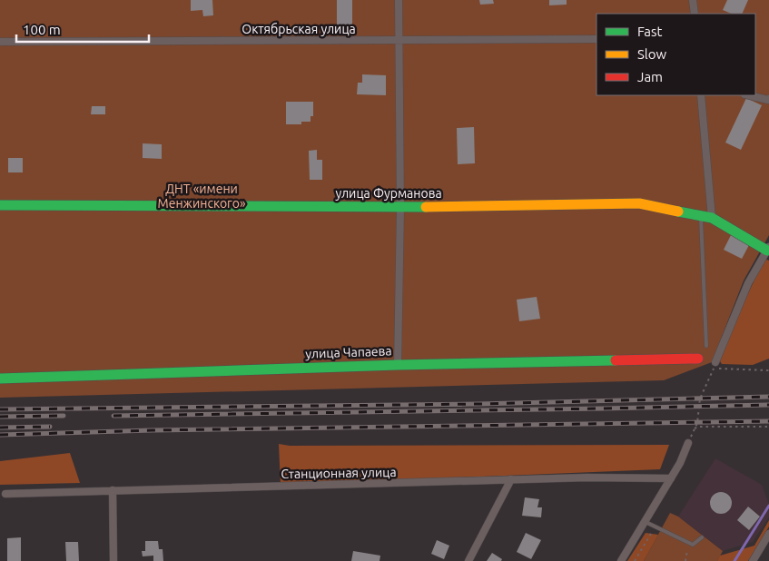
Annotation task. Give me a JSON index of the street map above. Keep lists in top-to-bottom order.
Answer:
{
  "streets": {
    "street": [
      "Октябрьская улица",
      "улица Фурманова",
      "улица Чапаева",
      "Станционная улица"
    ]
  },
  "parks": ["ДНТ «имени Менжинского»"],
  "legend": ["Fast", "Slow", "Jam"],
  "scale_bar": "100 m"
}
